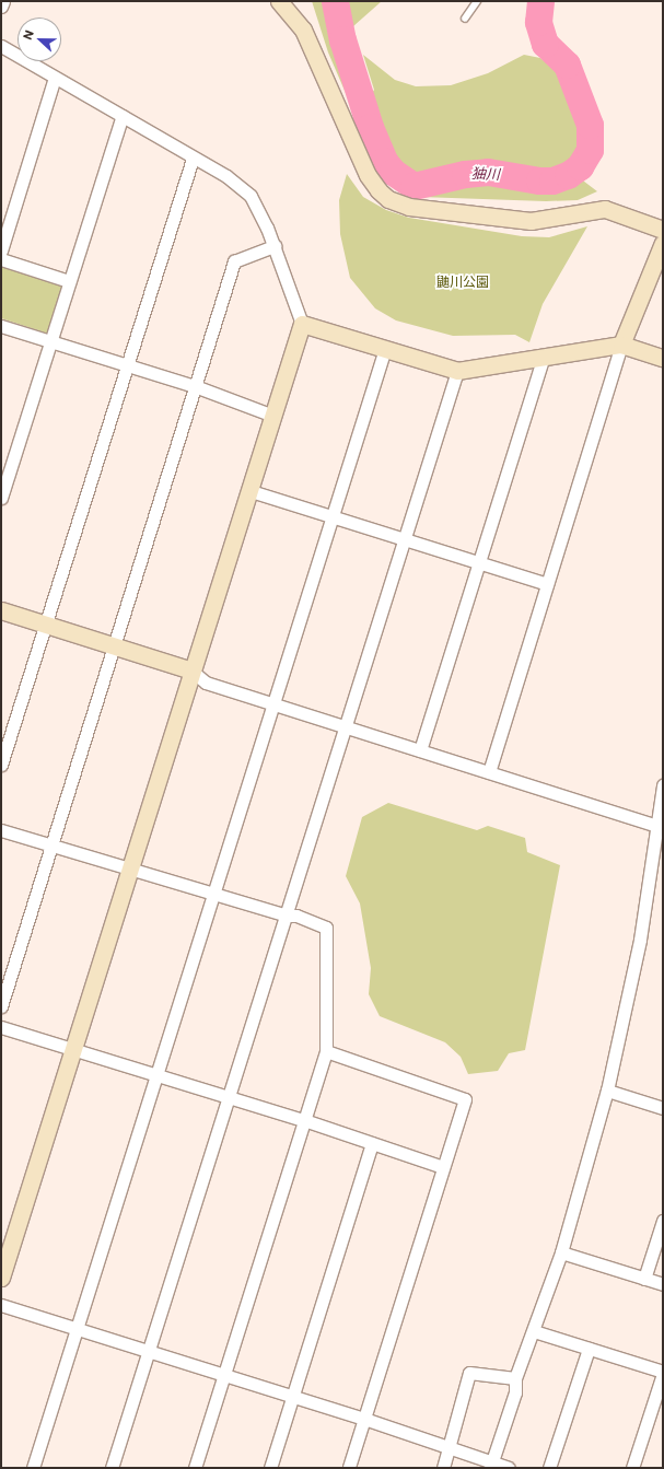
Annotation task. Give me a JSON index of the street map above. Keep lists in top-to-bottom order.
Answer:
{
  "water": ["㹨川"],
  "parks": ["鼬川公園"],
  "north": "left"
}
